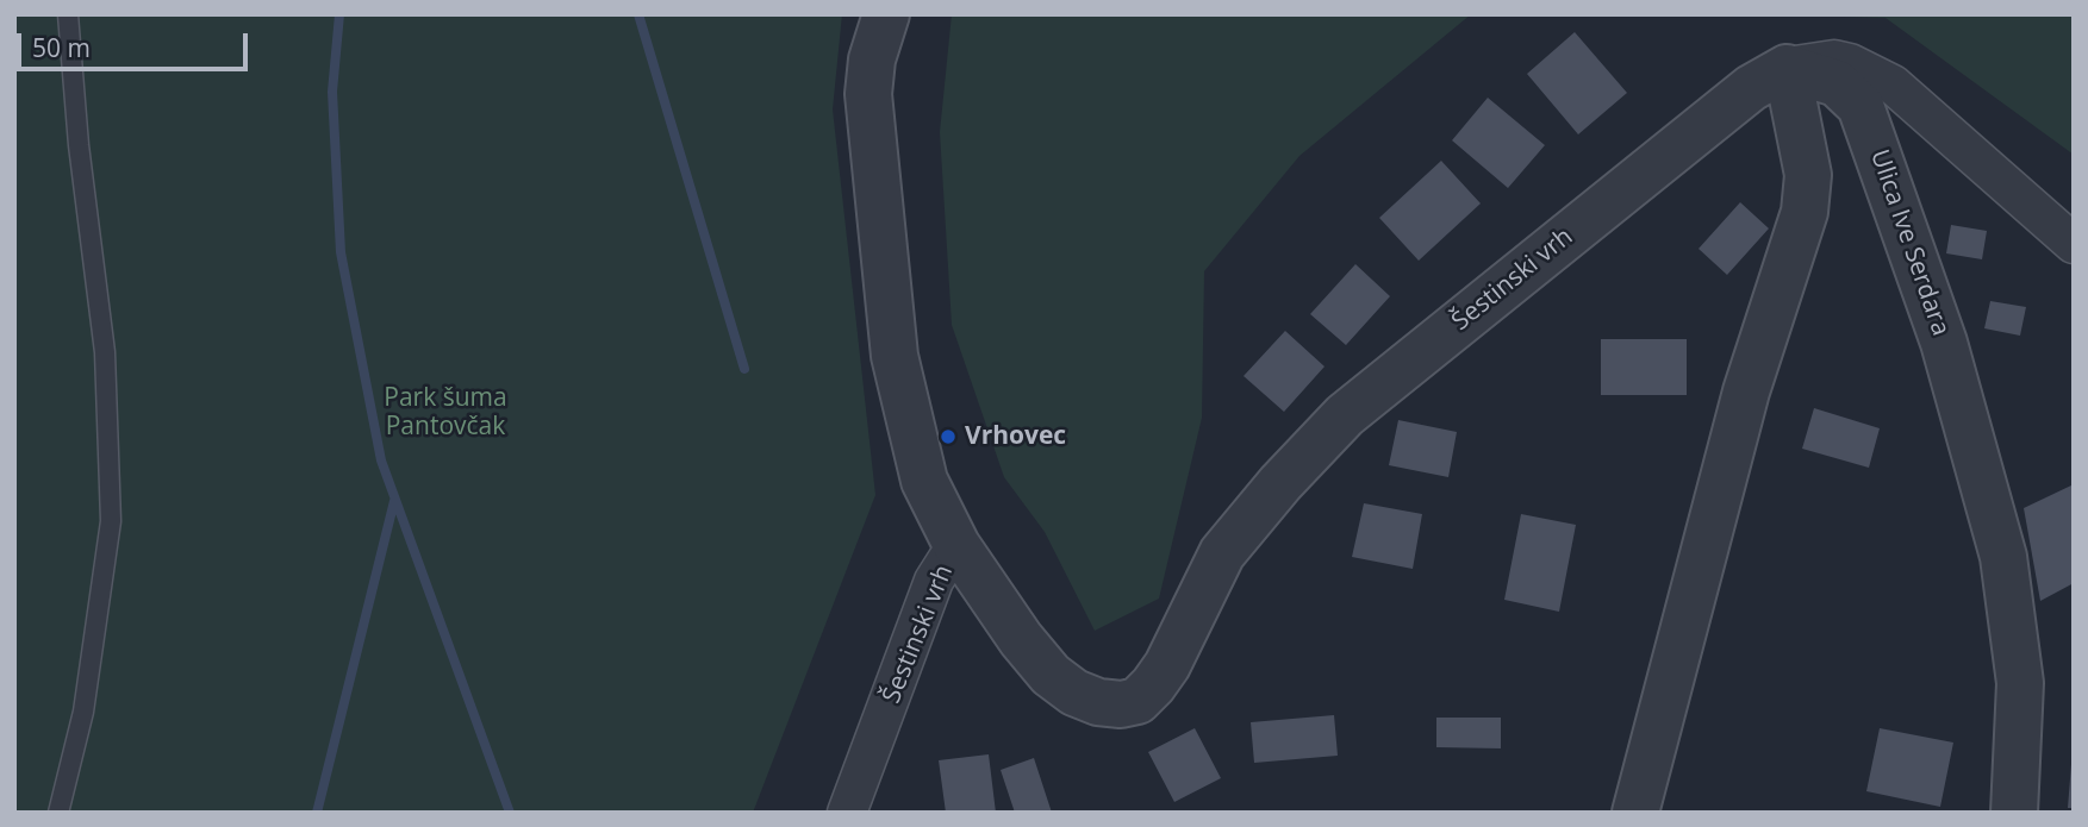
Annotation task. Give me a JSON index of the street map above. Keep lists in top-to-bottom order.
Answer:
{
  "streets": {
    "street": ["Ulica Ive Serdara", "Šestinski vrh"]
  },
  "crossings": [
    ["Ulica Ive Serdara", "Šestinski vrh"]
  ],
  "parks": ["Park šuma Pantovčak"],
  "places": ["Vrhovec"],
  "scale_bar": "50 m"
}
